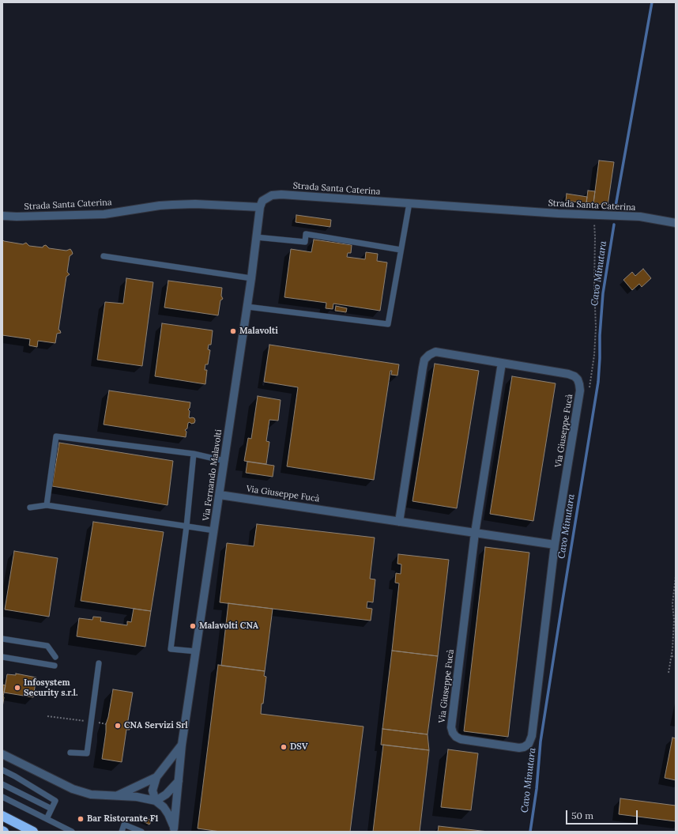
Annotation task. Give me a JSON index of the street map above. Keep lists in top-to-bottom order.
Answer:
{
  "streets": {
    "street": ["Strada Santa Caterina", "Via Giuseppe Fucà", "Via Fernando Malavolti"]
  },
  "crossings": [
    ["Strada Santa Caterina", "Via Fernando Malavolti"],
    ["Via Giuseppe Fucà", "Via Fernando Malavolti"]
  ],
  "water": ["Cavo Minutara"],
  "places": [
    "Malavolti",
    "Malavolti CNA",
    "Infosystem Security s.r.l.",
    "CNA Servizi Srl",
    "DSV",
    "Bar Ristorante F1"
  ],
  "scale_bar": "50 m"
}
